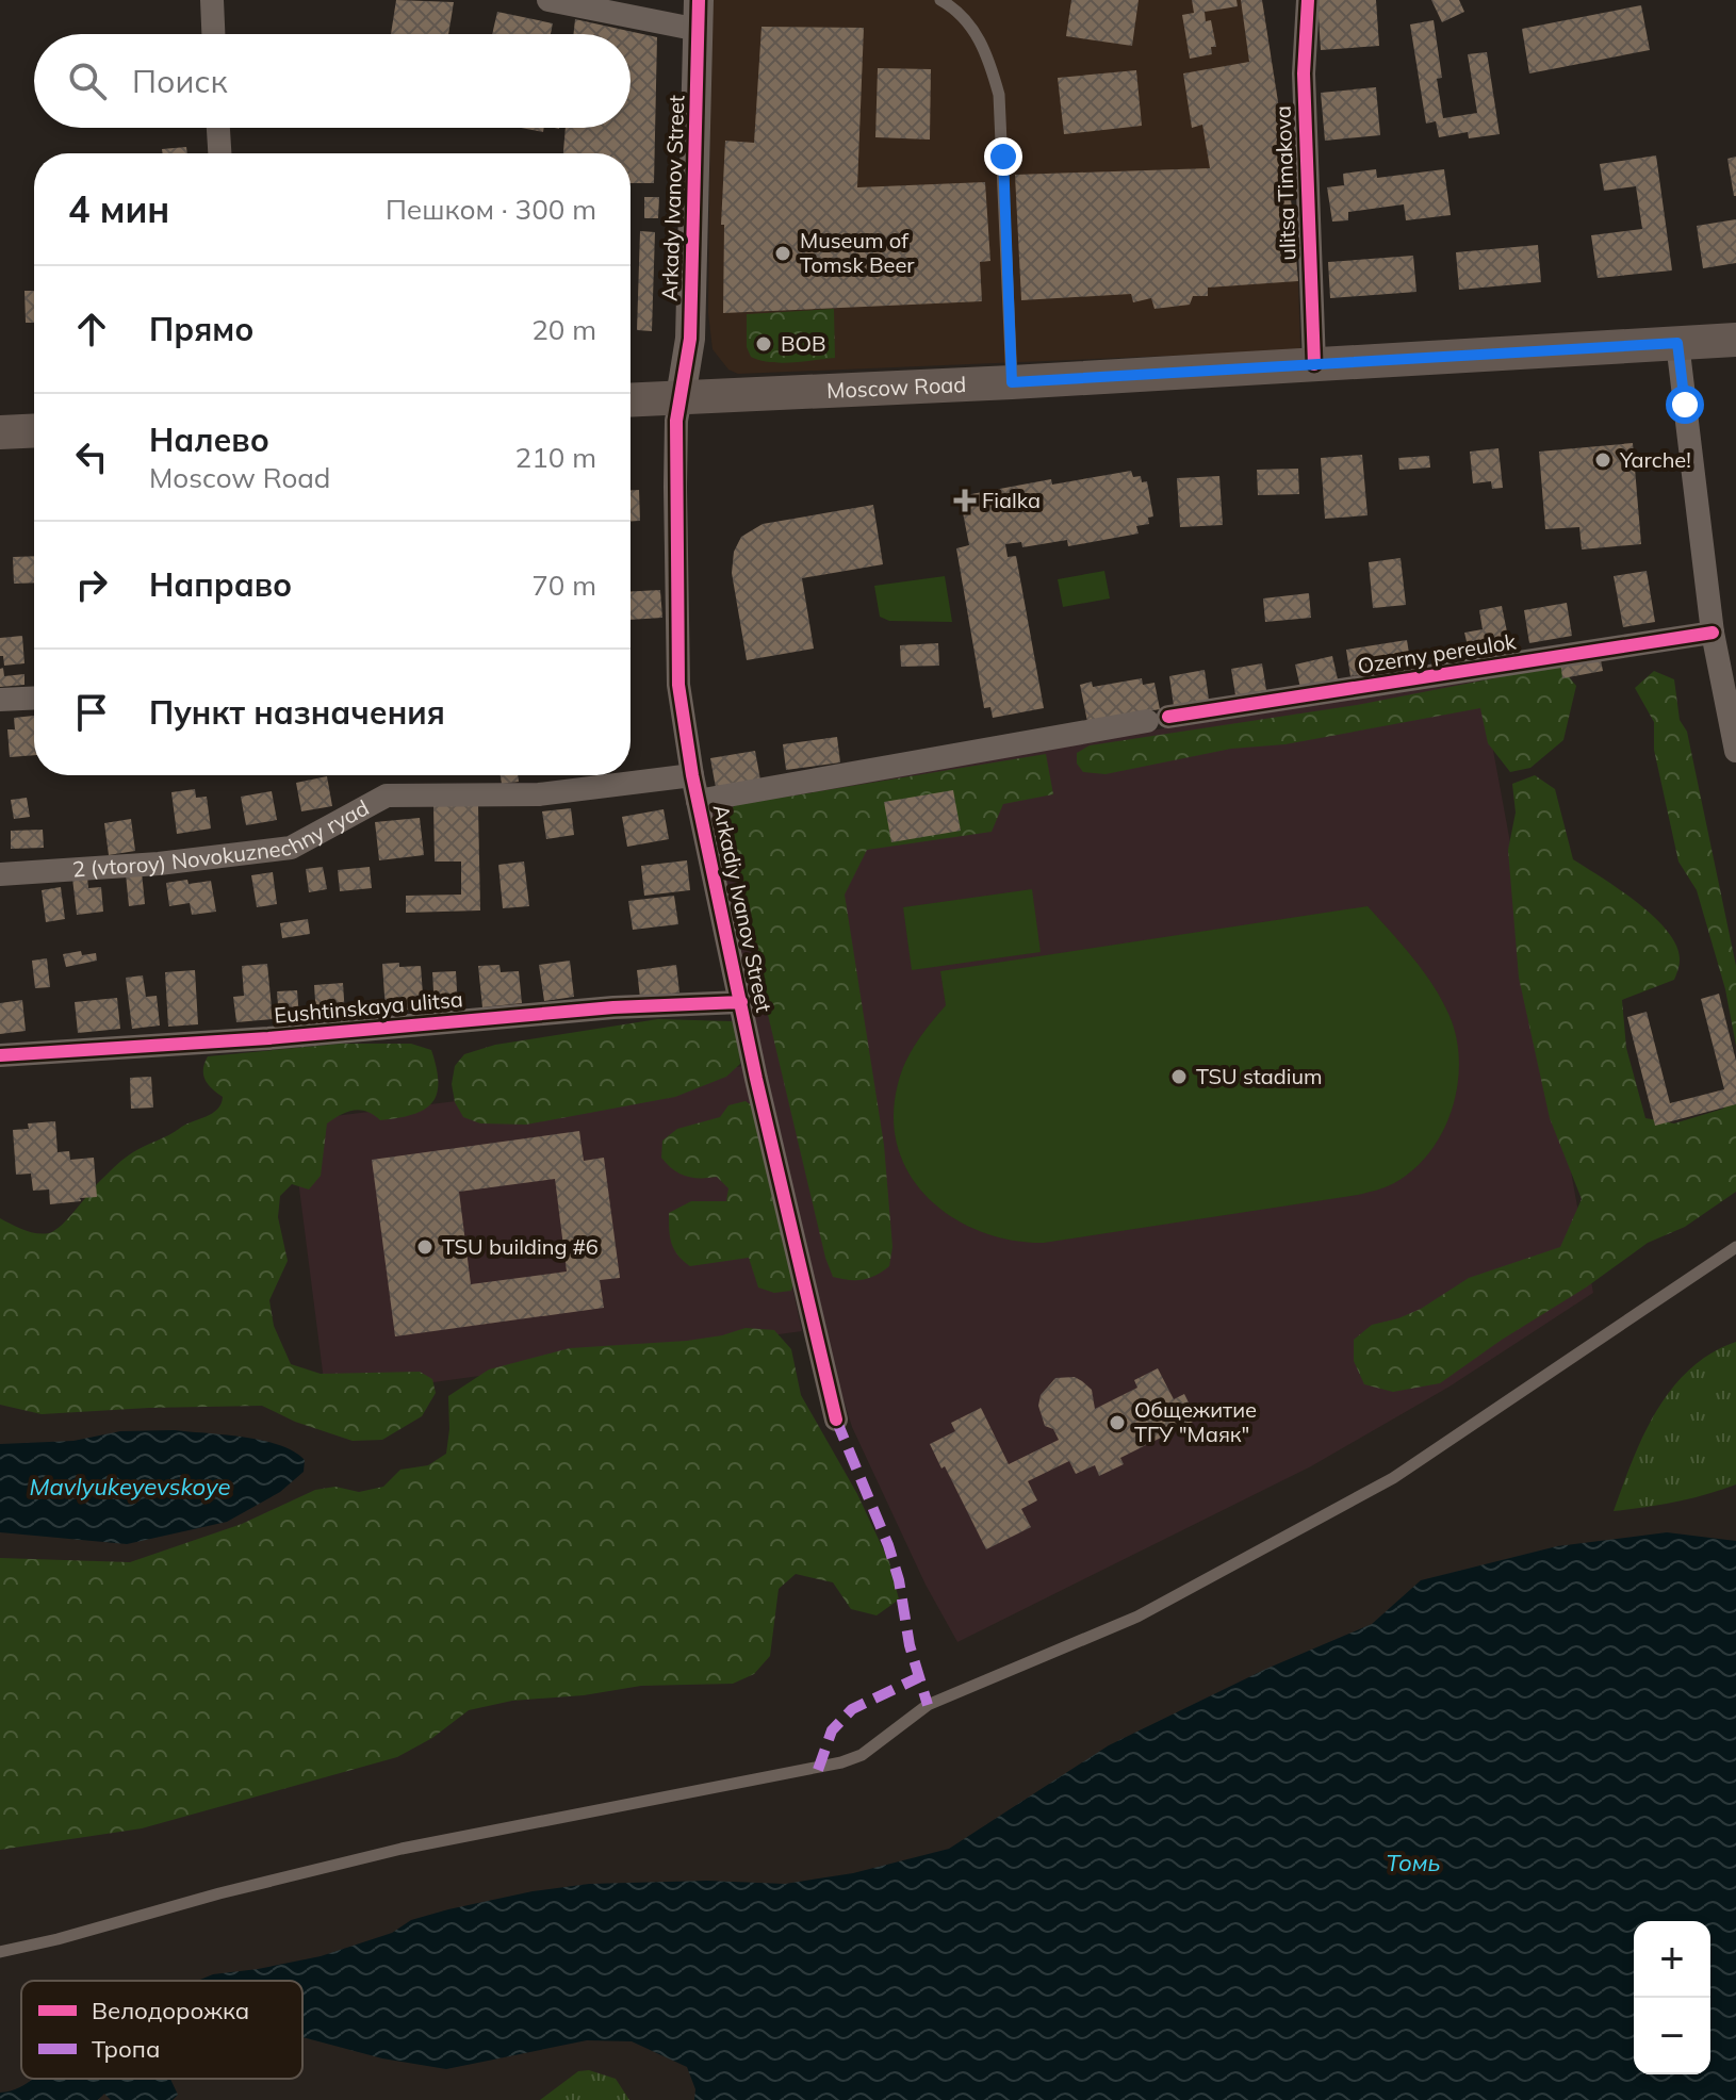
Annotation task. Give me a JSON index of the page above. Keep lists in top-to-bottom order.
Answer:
{
  "streets": {
    "main road": ["Moscow Road"],
    "street": [
      "ulitsa Timakova",
      "Arkady Ivanov Street",
      "Ozerny pereulok",
      "2 (vtoroy) Novokuznechny ryad",
      "Arkadiy Ivanov Street",
      "Eushtinskaya ulitsa"
    ]
  },
  "crossings": [
    ["ulitsa Timakova", "Moscow Road"],
    ["Arkady Ivanov Street", "Moscow Road"],
    ["Arkady Ivanov Street", "Arkadiy Ivanov Street"],
    ["Moscow Road", "Arkadiy Ivanov Street"],
    ["Ozerny pereulok", "Arkadiy Ivanov Street"],
    ["2 (vtoroy) Novokuznechny ryad", "Arkadiy Ivanov Street"],
    ["Arkadiy Ivanov Street", "Eushtinskaya ulitsa"]
  ],
  "water": ["Mavlyukeyevskoye", "Томь"],
  "places": {
    "other": [
      "Museum of Tomsk Beer",
      "ВОВ",
      "Yarche!",
      "TSU stadium",
      "TSU building #6",
      "Общежитие ТГУ \"Маяк\""
    ],
    "health": ["Fialka"]
  },
  "legend": ["Велодорожка", "Тропа"],
  "page": {
    "search": "Поиск",
    "heading": ["4 мин", "Пешком · 300 m"],
    "list": [
      ["Прямо", "20 m"],
      ["Налево", "Moscow Road", "210 m"],
      ["Направо", "70 m"],
      "Пункт назначения"
    ],
    "map_buttons": ["+", "−"]
  }
}
